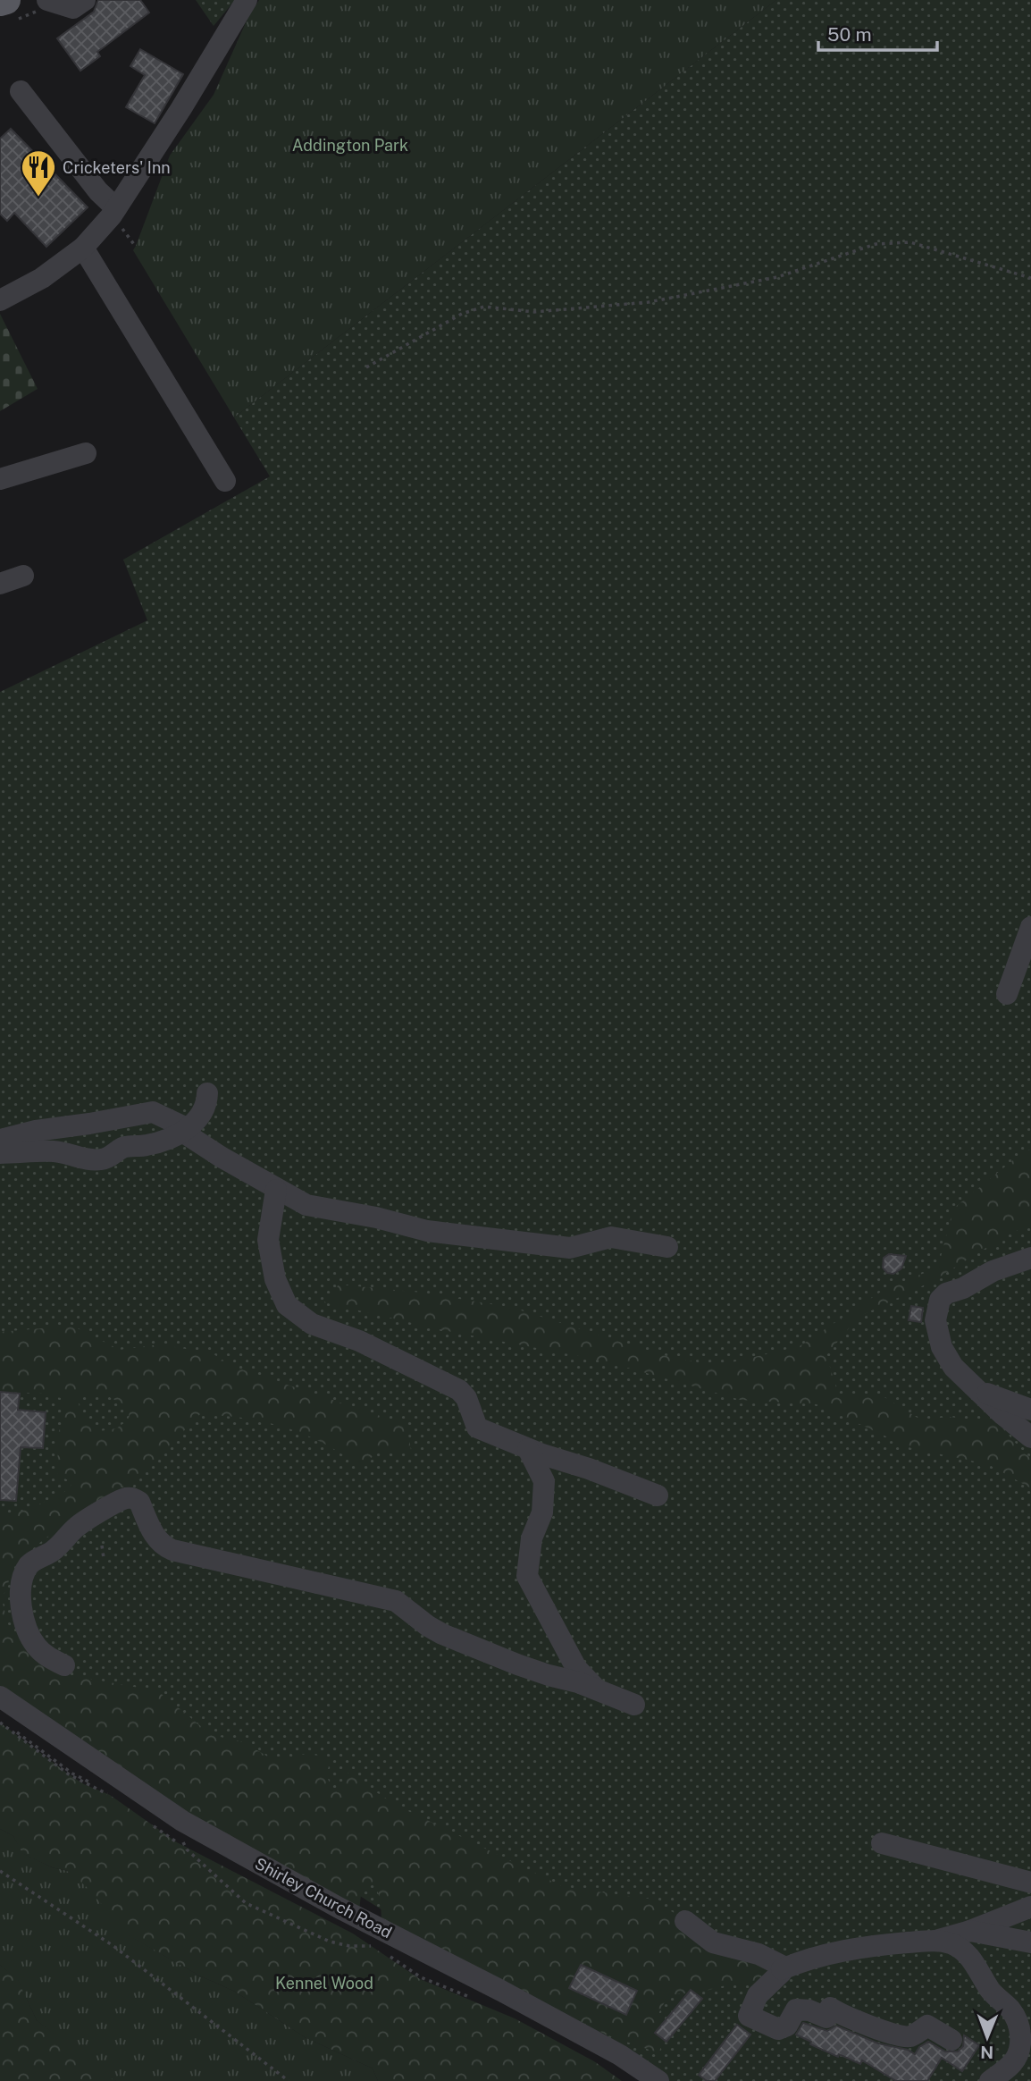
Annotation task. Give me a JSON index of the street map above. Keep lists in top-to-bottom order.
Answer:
{
  "streets": {
    "street": ["Shirley Church Road"]
  },
  "parks": ["Addington Park", "Kennel Wood"],
  "places": {
    "restaurant": ["Cricketers' Inn"]
  },
  "scale_bar": "50 m",
  "north": "bottom"
}
